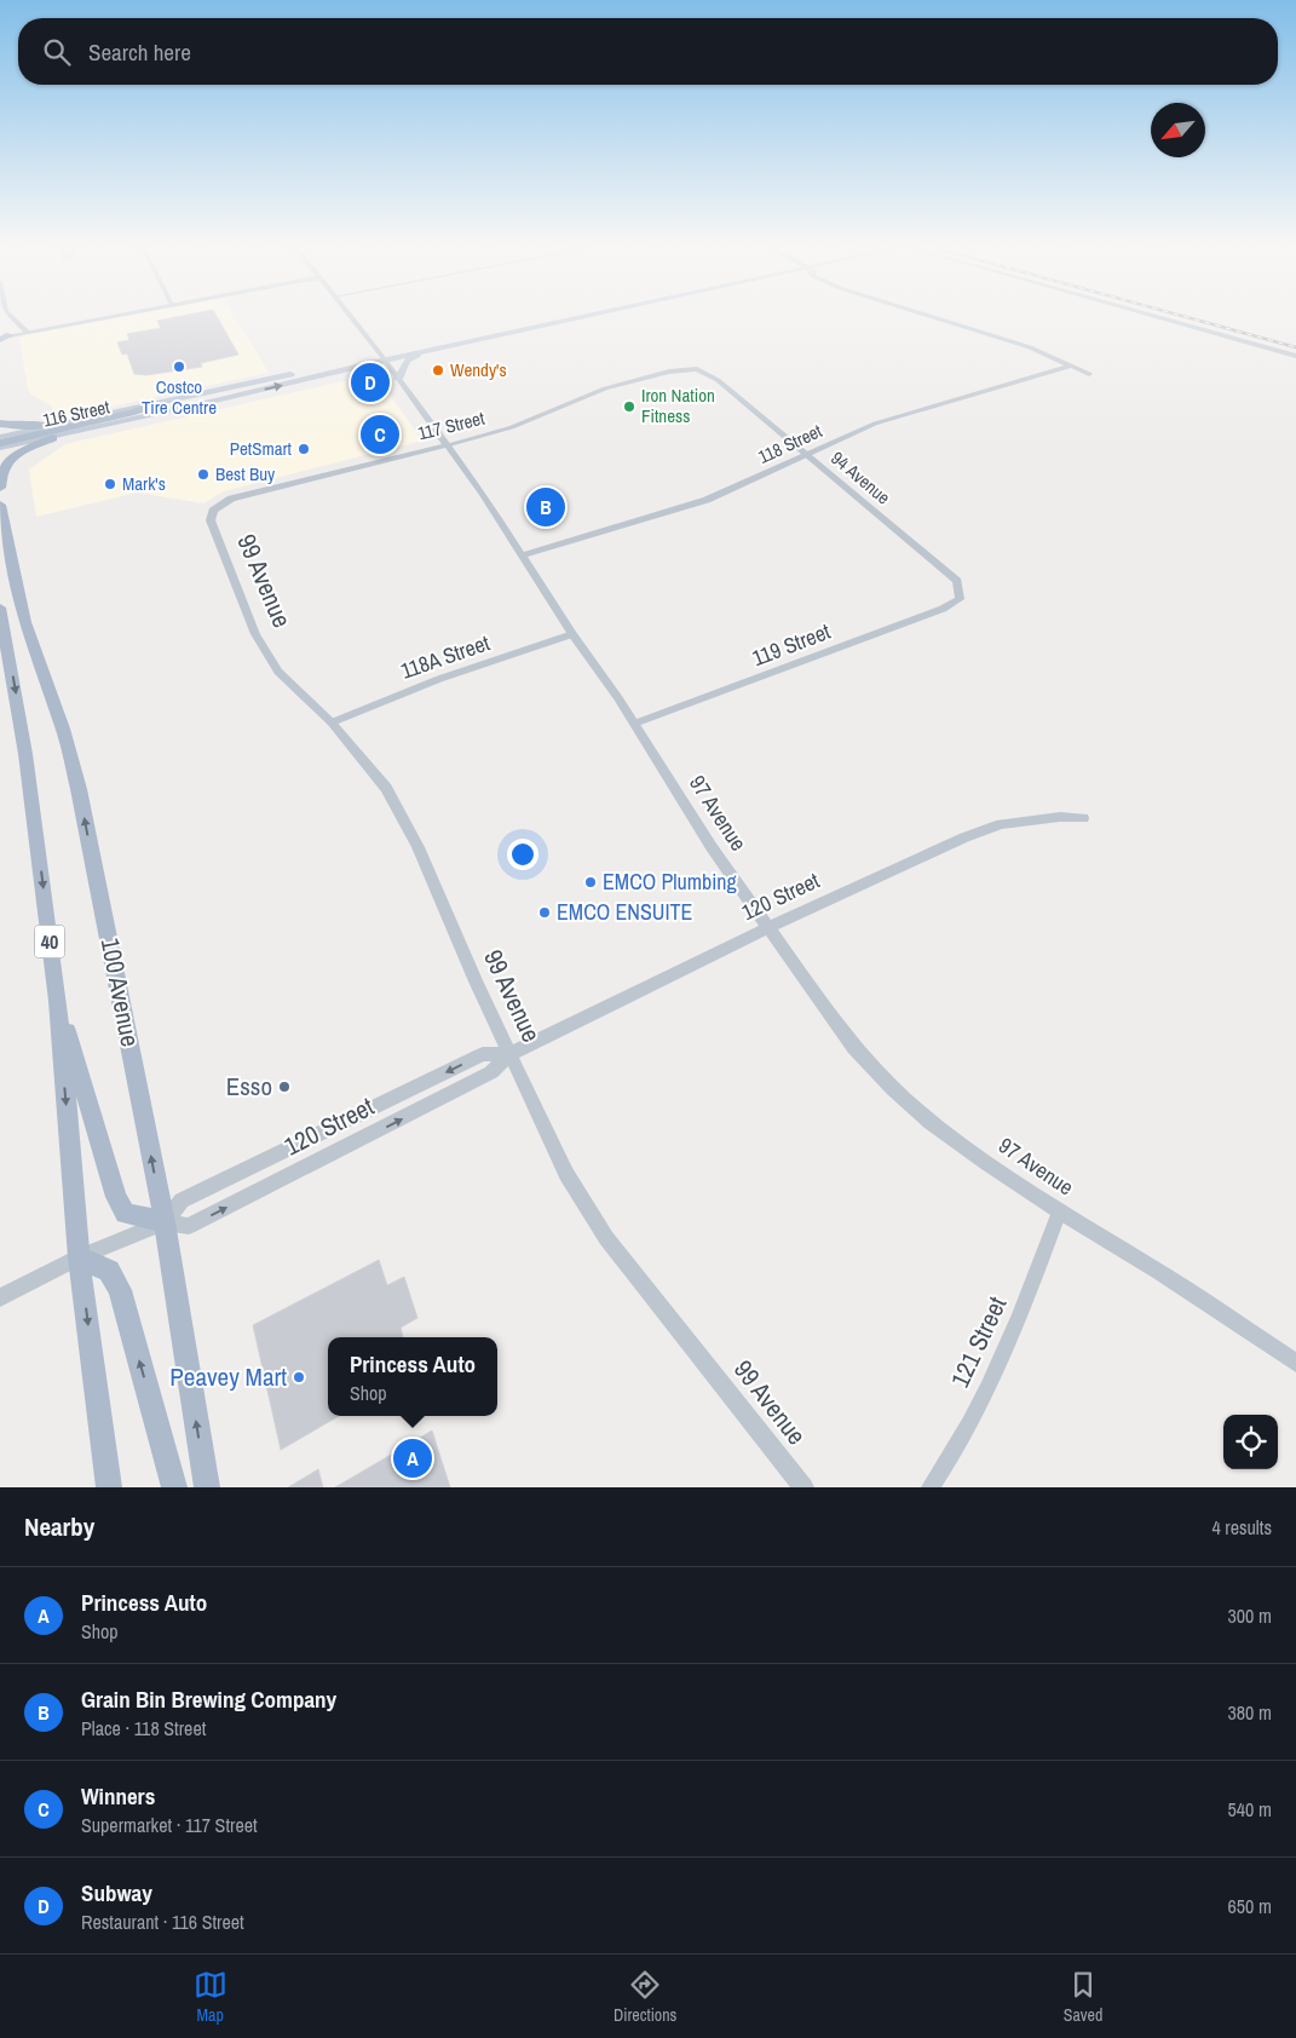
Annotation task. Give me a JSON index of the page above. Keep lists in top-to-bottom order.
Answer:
{
  "streets": {
    "main road": ["116 Street", "40", "100 Avenue"],
    "street": [
      "117 Street",
      "118 Street",
      "94 Avenue",
      "99 Avenue",
      "119 Street",
      "118A Street",
      "97 Avenue",
      "120 Street",
      "121 Street"
    ]
  },
  "crossings": [
    ["116 Street", "97 Avenue"],
    ["117 Street", "94 Avenue"],
    ["117 Street", "99 Avenue"],
    ["117 Street", "97 Avenue"],
    ["118 Street", "94 Avenue"],
    ["118 Street", "97 Avenue"],
    ["94 Avenue", "119 Street"],
    ["99 Avenue", "118A Street"],
    ["99 Avenue", "120 Street"],
    ["119 Street", "97 Avenue"],
    ["118A Street", "97 Avenue"],
    ["97 Avenue", "120 Street"],
    ["97 Avenue", "121 Street"],
    ["120 Street", "40"],
    ["120 Street", "100 Avenue"]
  ],
  "places": [
    "Costco Tire Centre",
    "Wendy's",
    "Iron Nation Fitness",
    "PetSmart",
    "Best Buy",
    "Mark's",
    "EMCO Plumbing",
    "EMCO ENSUITE",
    "Esso",
    "Peavey Mart"
  ],
  "north": "bottom left",
  "page": {
    "search": "Search here",
    "pins": [
      "D",
      "C",
      "B",
      "A"
    ],
    "popup": ["Princess Auto", "Shop"],
    "heading": ["Nearby", "4 results"],
    "list": [
      {
        "mark": "A",
        "name": "Princess Auto",
        "note": "Shop",
        "value": "300 m"
      },
      {
        "mark": "B",
        "name": "Grain Bin Brewing Company",
        "note": "Place · 118 Street",
        "value": "380 m"
      },
      {
        "mark": "C",
        "name": "Winners",
        "note": "Supermarket · 117 Street",
        "value": "540 m"
      },
      {
        "mark": "D",
        "name": "Subway",
        "note": "Restaurant · 116 Street",
        "value": "650 m"
      }
    ],
    "nav": ["Map", "Directions", "Saved"]
  }
}
